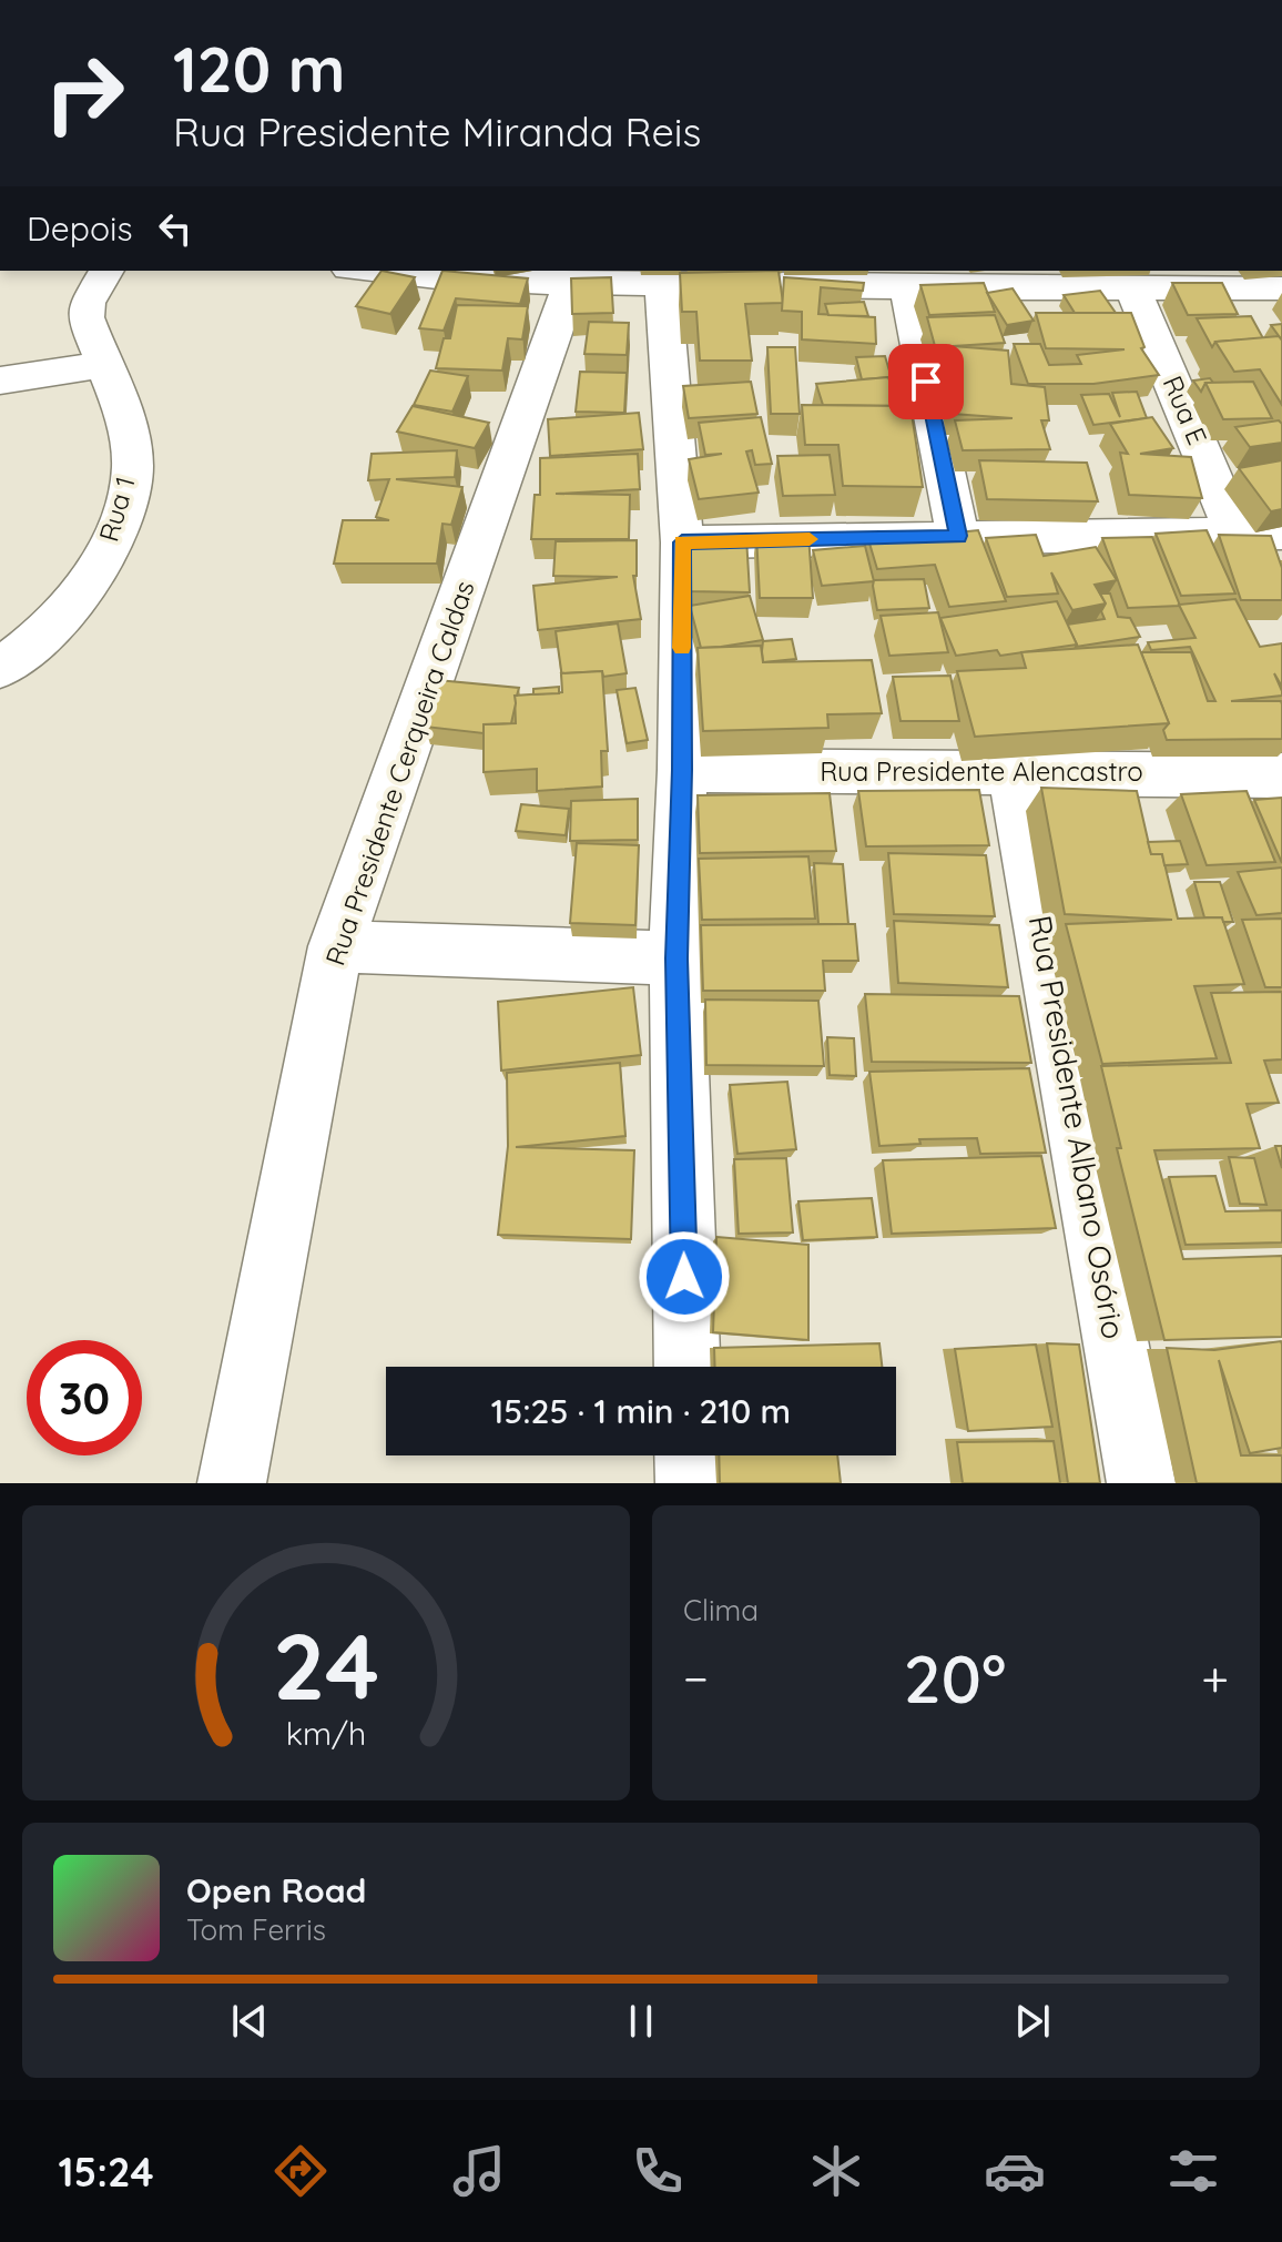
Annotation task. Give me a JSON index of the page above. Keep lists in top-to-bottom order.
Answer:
{
  "streets": {
    "street": [
      "Rua E",
      "Rua 1",
      "Rua Presidente Alencastro",
      "Rua Presidente Cerqueira Caldas",
      "Rua Presidente Albano Osório"
    ]
  },
  "crossings": [
    ["Rua Presidente Alencastro", "Rua Presidente Albano Osório"]
  ],
  "page": {
    "turn": ["120 m", "Rua Presidente Miranda Reis"],
    "then": "Depois",
    "limit": "30",
    "trip": "15:25 · 1 min · 210 m",
    "tile": "Clima",
    "heat": ["−", "20°", "+"],
    "song": ["Open Road", "Tom Ferris"],
    "tabs": "15:24",
    "gauge": ["24", "km/h"]
  }
}
